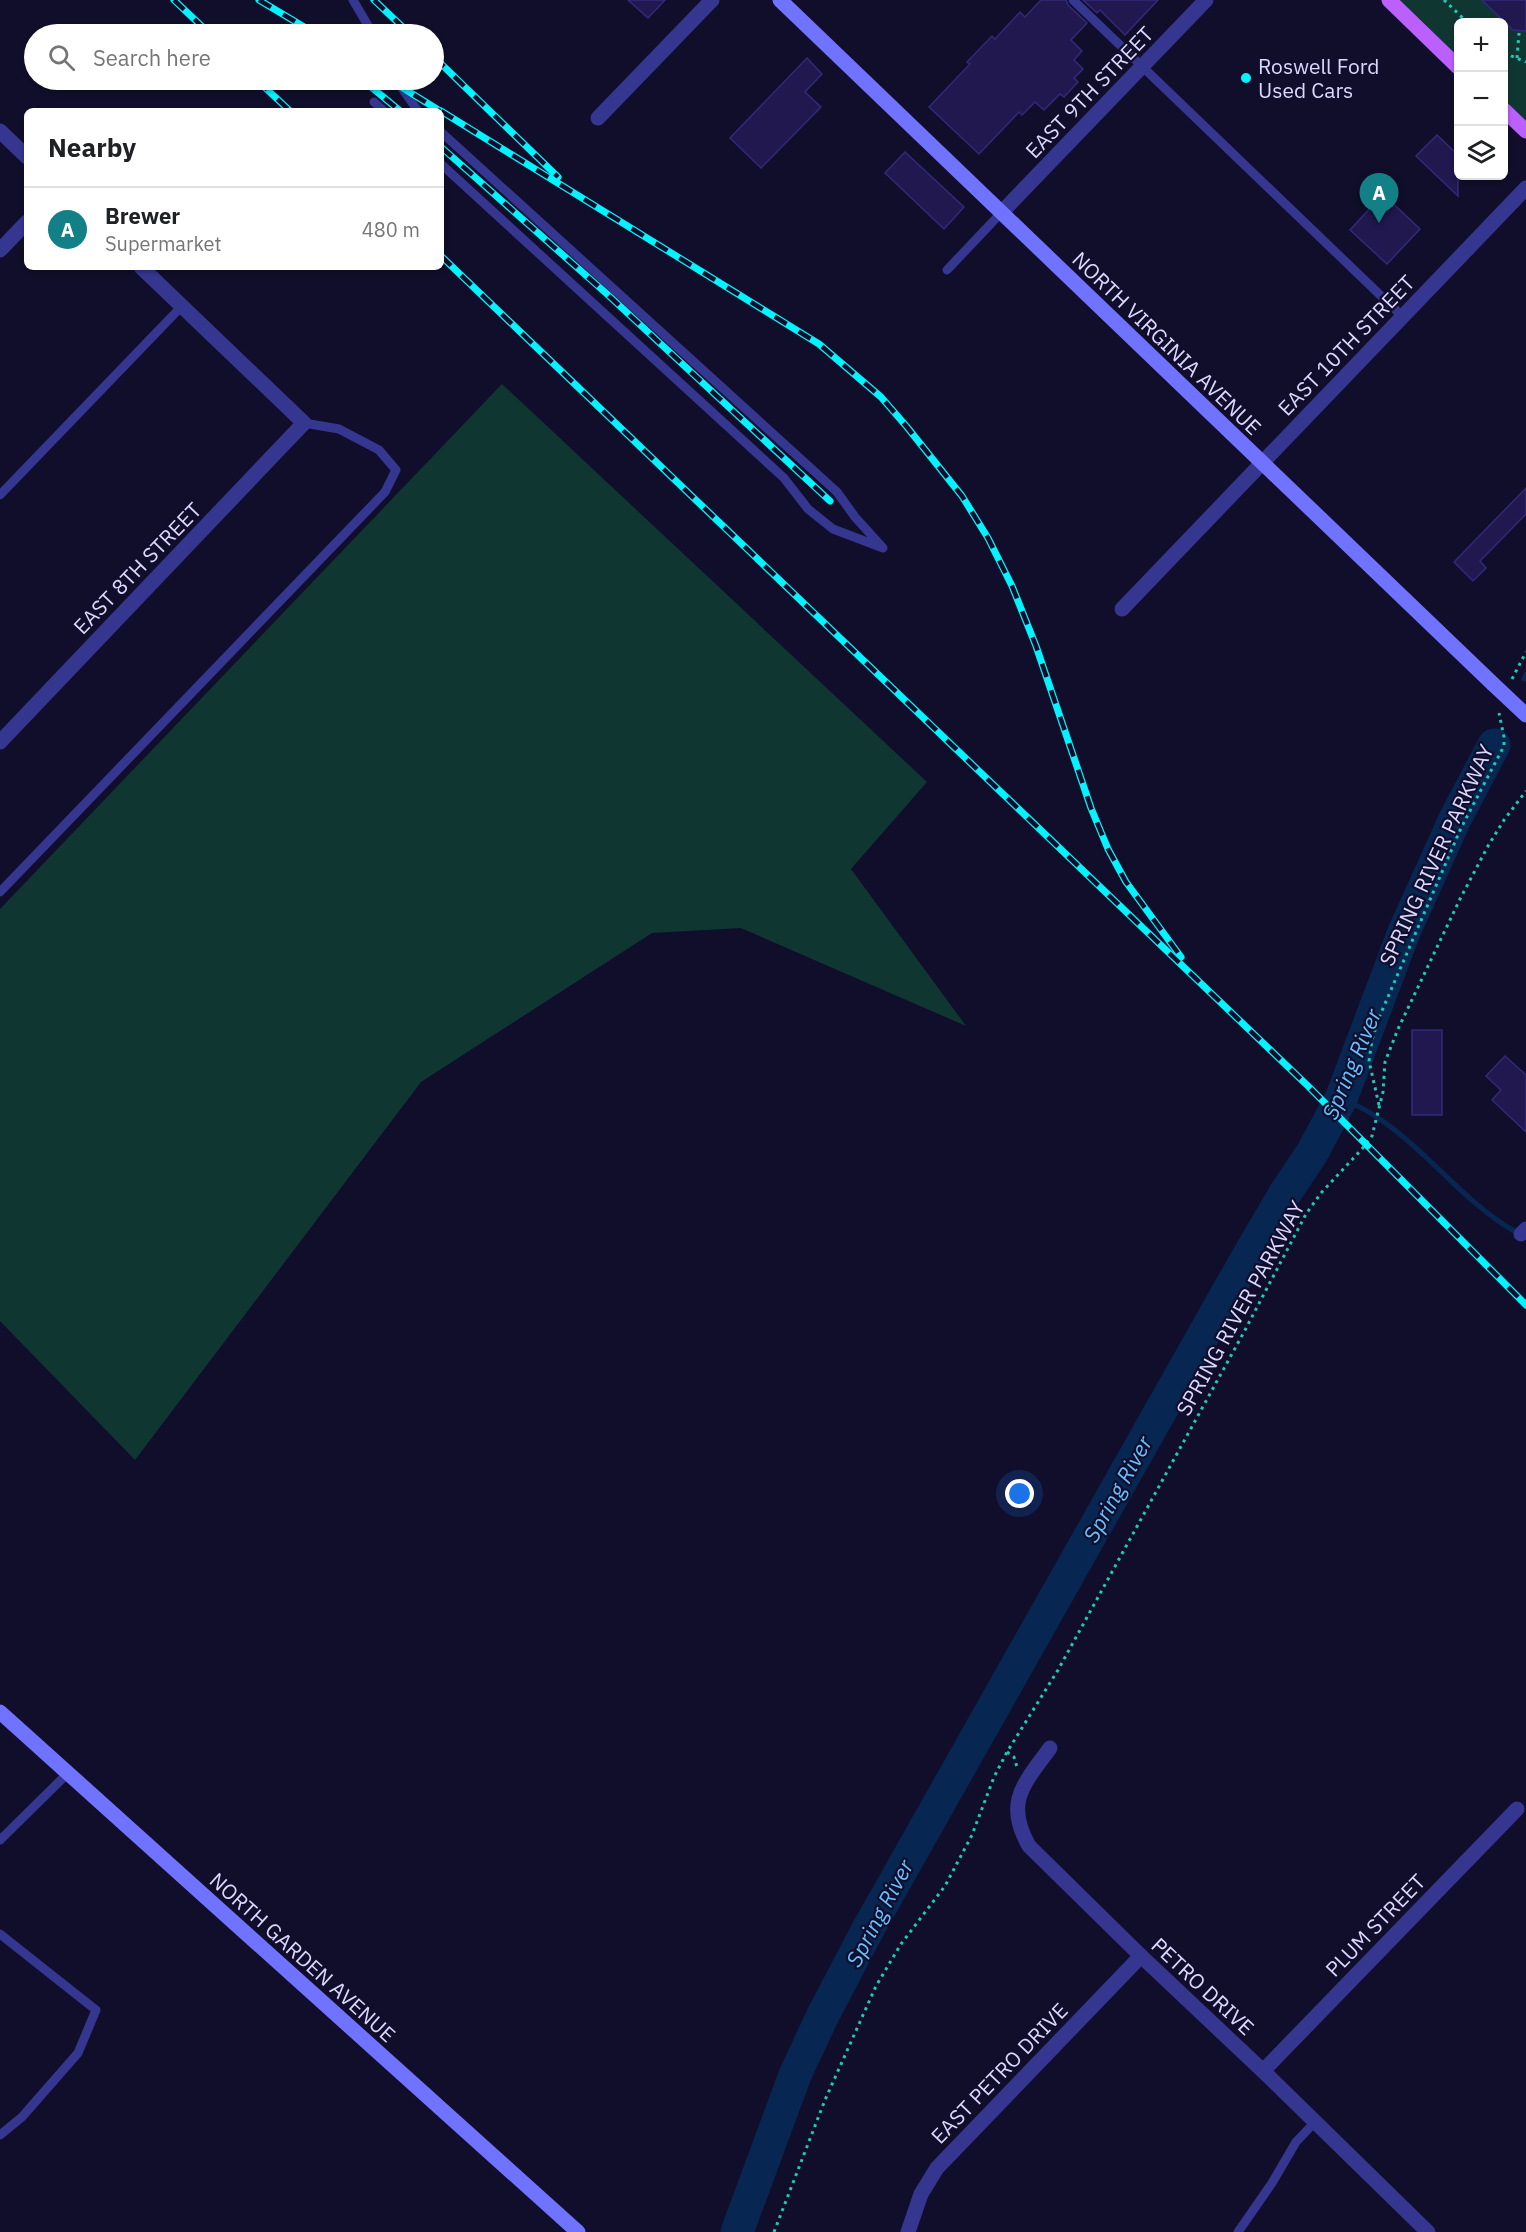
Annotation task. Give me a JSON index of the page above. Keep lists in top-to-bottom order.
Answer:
{
  "streets": {
    "street": [
      "EAST 9TH STREET",
      "NORTH VIRGINIA AVENUE",
      "EAST 10TH STREET",
      "EAST 8TH STREET",
      "PLUM STREET",
      "NORTH GARDEN AVENUE",
      "PETRO DRIVE",
      "EAST PETRO DRIVE"
    ],
    "path": ["SPRING RIVER PARKWAY"]
  },
  "crossings": [
    ["EAST 9TH STREET", "NORTH VIRGINIA AVENUE"],
    ["NORTH VIRGINIA AVENUE", "EAST 10TH STREET"],
    ["PLUM STREET", "PETRO DRIVE"],
    ["PETRO DRIVE", "EAST PETRO DRIVE"]
  ],
  "water": ["Spring River"],
  "places": ["Roswell Ford Used Cars"],
  "page": {
    "map_buttons": ["+", "−"],
    "search": "Search here",
    "heading": "Nearby",
    "pins": "A",
    "list": [
      {
        "mark": "A",
        "name": "Brewer",
        "note": "Supermarket",
        "value": "480 m"
      }
    ]
  }
}
